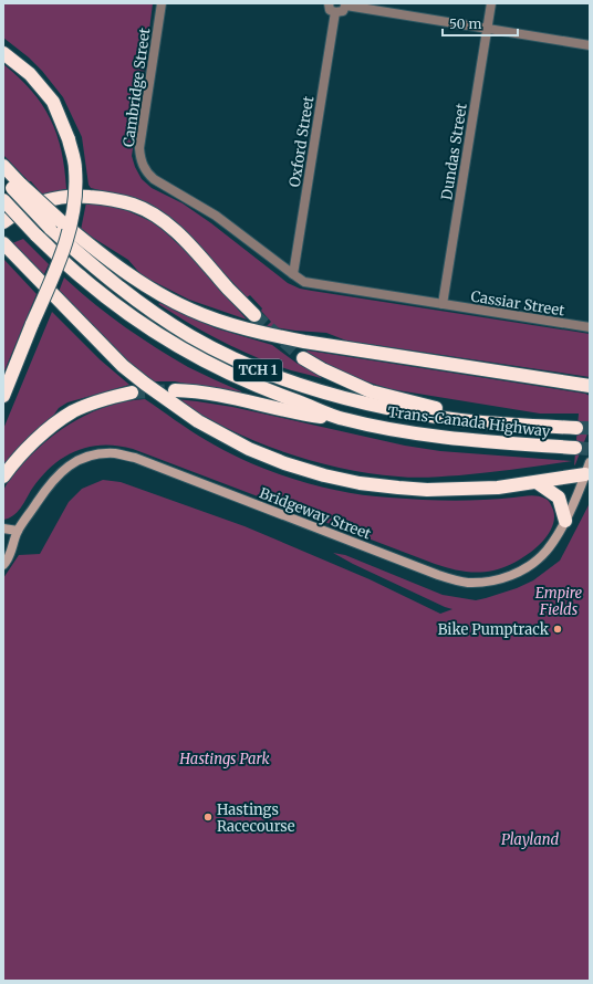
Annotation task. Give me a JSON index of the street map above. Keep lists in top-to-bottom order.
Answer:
{
  "streets": {
    "highway": ["TCH 1", "Trans-Canada Highway"],
    "street": [
      "Cambridge Street",
      "Oxford Street",
      "Dundas Street",
      "Cassiar Street",
      "Bridgeway Street"
    ]
  },
  "crossings": [
    ["Cambridge Street", "Cassiar Street"],
    ["Oxford Street", "Cassiar Street"],
    ["Dundas Street", "Cassiar Street"]
  ],
  "parks": ["Empire Fields", "Hastings Park", "Playland"],
  "places": ["Bike Pumptrack", "Hastings Racecourse"],
  "scale_bar": "50 m"
}
